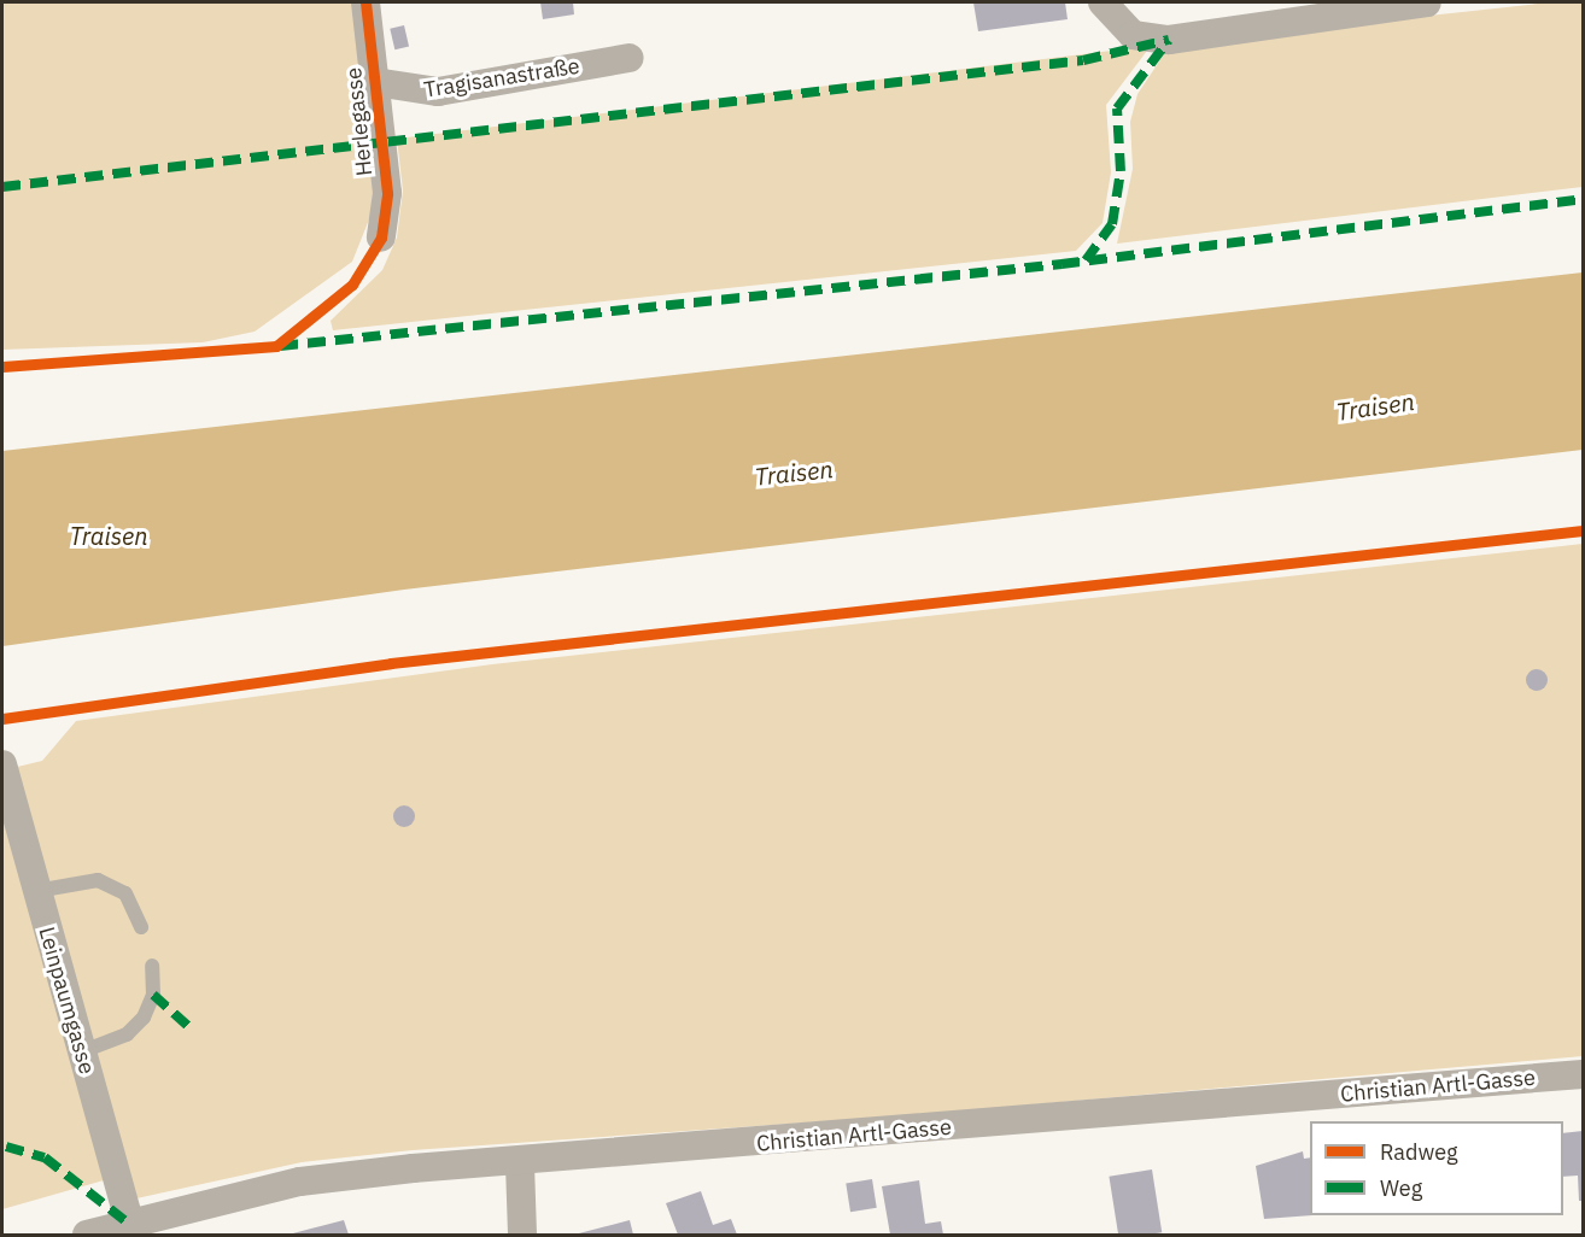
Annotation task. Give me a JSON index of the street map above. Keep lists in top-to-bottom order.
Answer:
{
  "streets": {
    "street": [
      "Tragisanastraße",
      "Herlegasse",
      "Leinpaumgasse",
      "Christian Artl-Gasse"
    ]
  },
  "crossings": [
    ["Tragisanastraße", "Herlegasse"],
    ["Leinpaumgasse", "Christian Artl-Gasse"]
  ],
  "water": ["Traisen"],
  "legend": ["Radweg", "Weg"]
}
